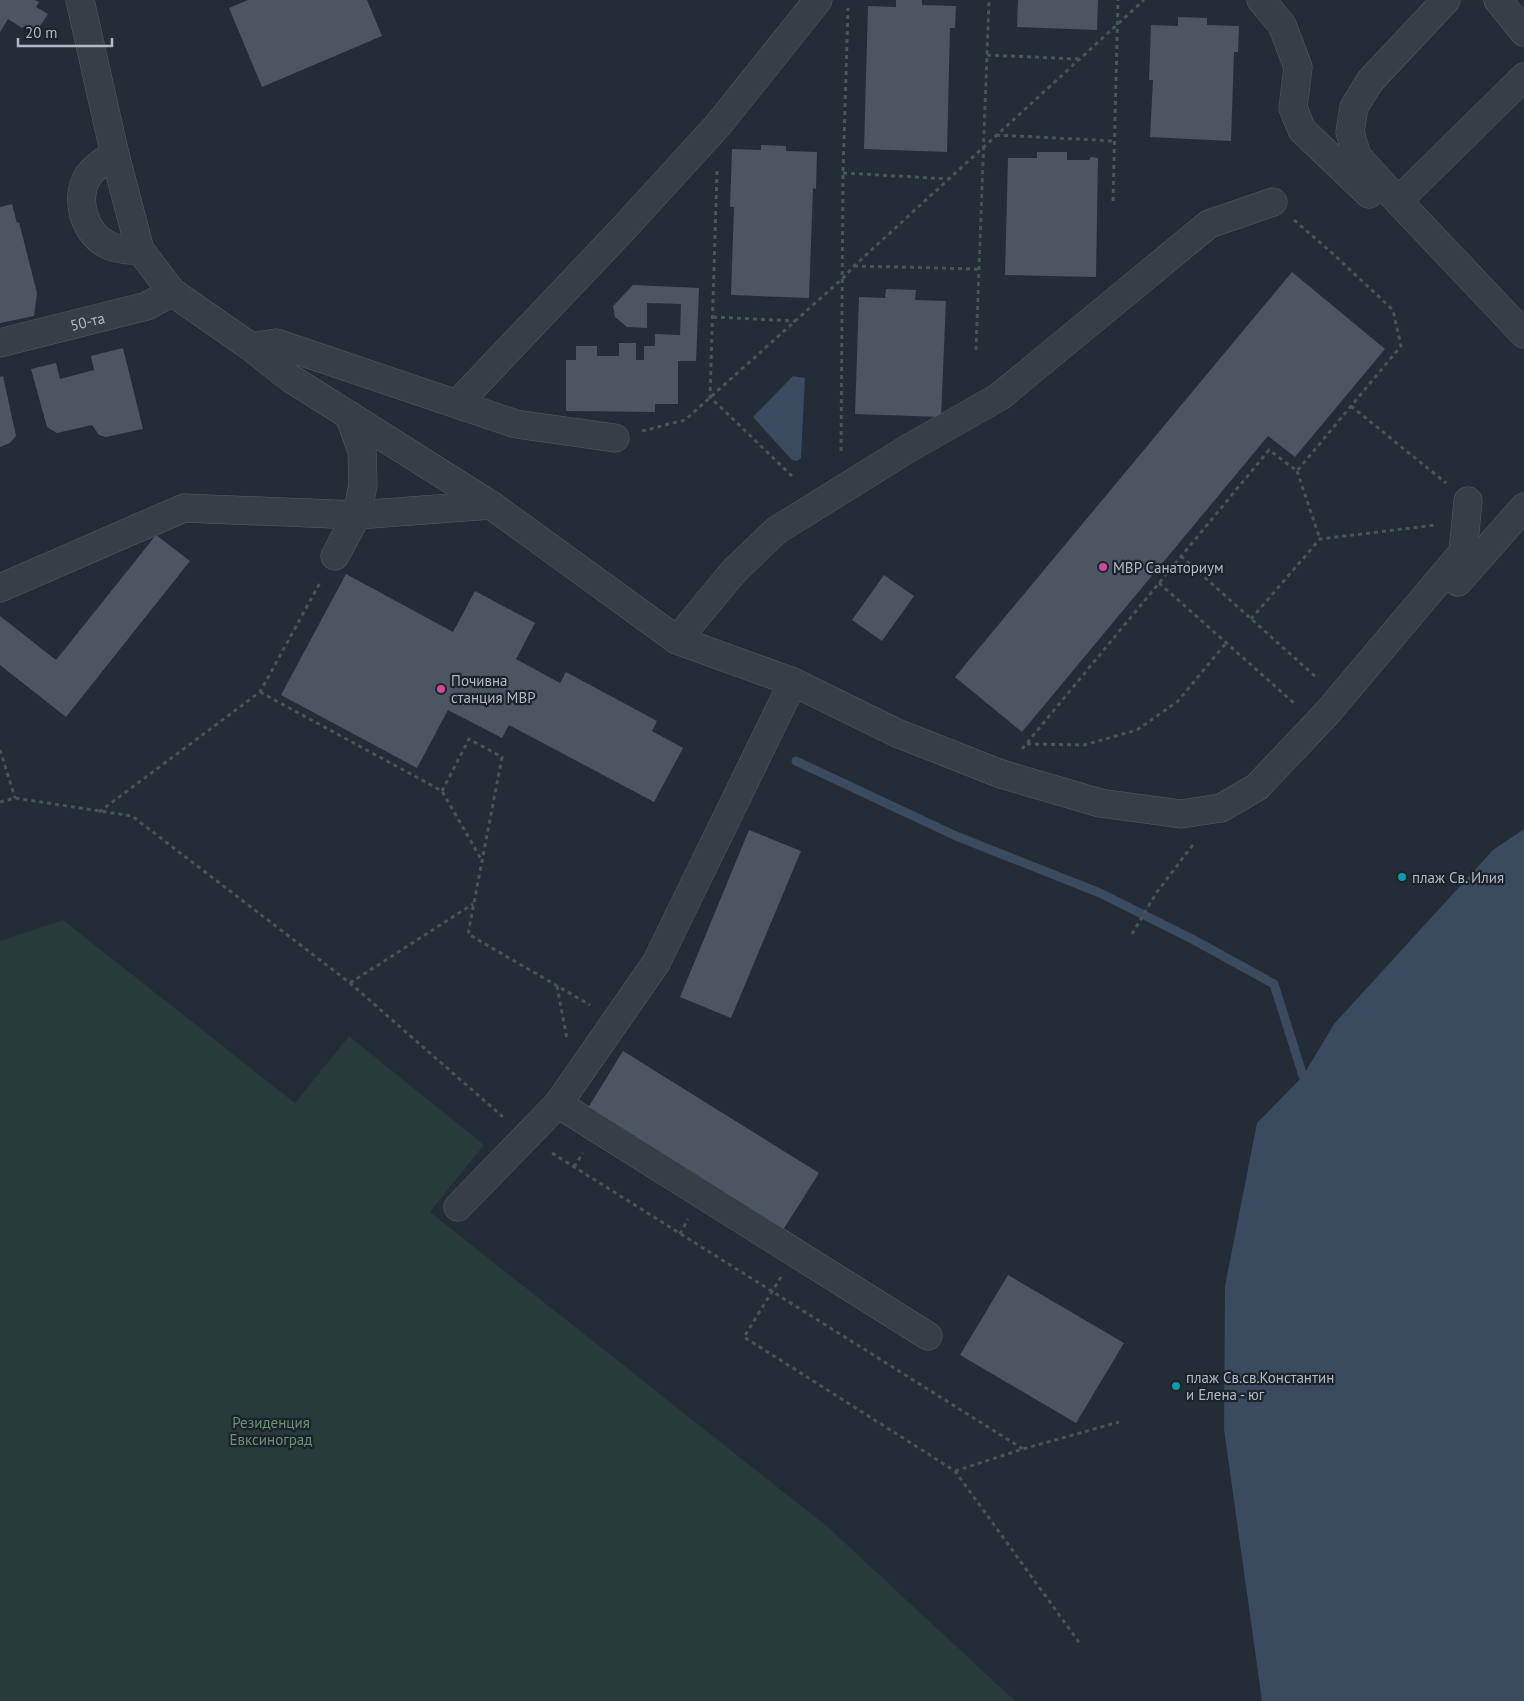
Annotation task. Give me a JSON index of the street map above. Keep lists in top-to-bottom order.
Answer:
{
  "streets": {
    "street": ["50-та"]
  },
  "parks": ["Резиденция Евксиноград"],
  "places": [
    "МВР Санаториум",
    "Почивна станция МВР",
    "плаж Св. Илия",
    "плаж Св.св.Константин и Елена - юг"
  ],
  "scale_bar": "20 m"
}
